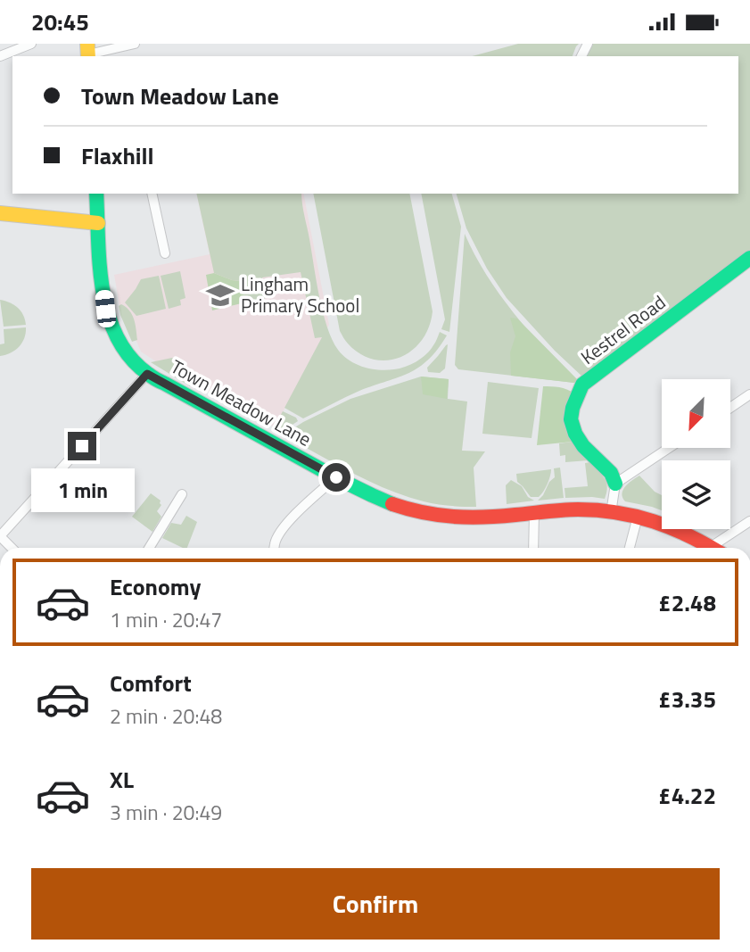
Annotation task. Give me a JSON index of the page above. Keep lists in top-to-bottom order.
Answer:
{
  "streets": {
    "street": ["Kestrel Road", "Town Meadow Lane"]
  },
  "places": {
    "school or university": ["Lingham Primary School"]
  },
  "north": "bottom left",
  "page": {
    "status": "20:45",
    "banner": ["Town Meadow Lane", "Flaxhill"],
    "bubble": "1 min",
    "list": [
      {
        "name": "Economy",
        "note": "1 min · 20:47",
        "value": "£2.48"
      },
      {
        "name": "Comfort",
        "note": "2 min · 20:48",
        "value": "£3.35"
      },
      {
        "name": "XL",
        "note": "3 min · 20:49",
        "value": "£4.22"
      }
    ],
    "buttons": "Confirm"
  }
}
